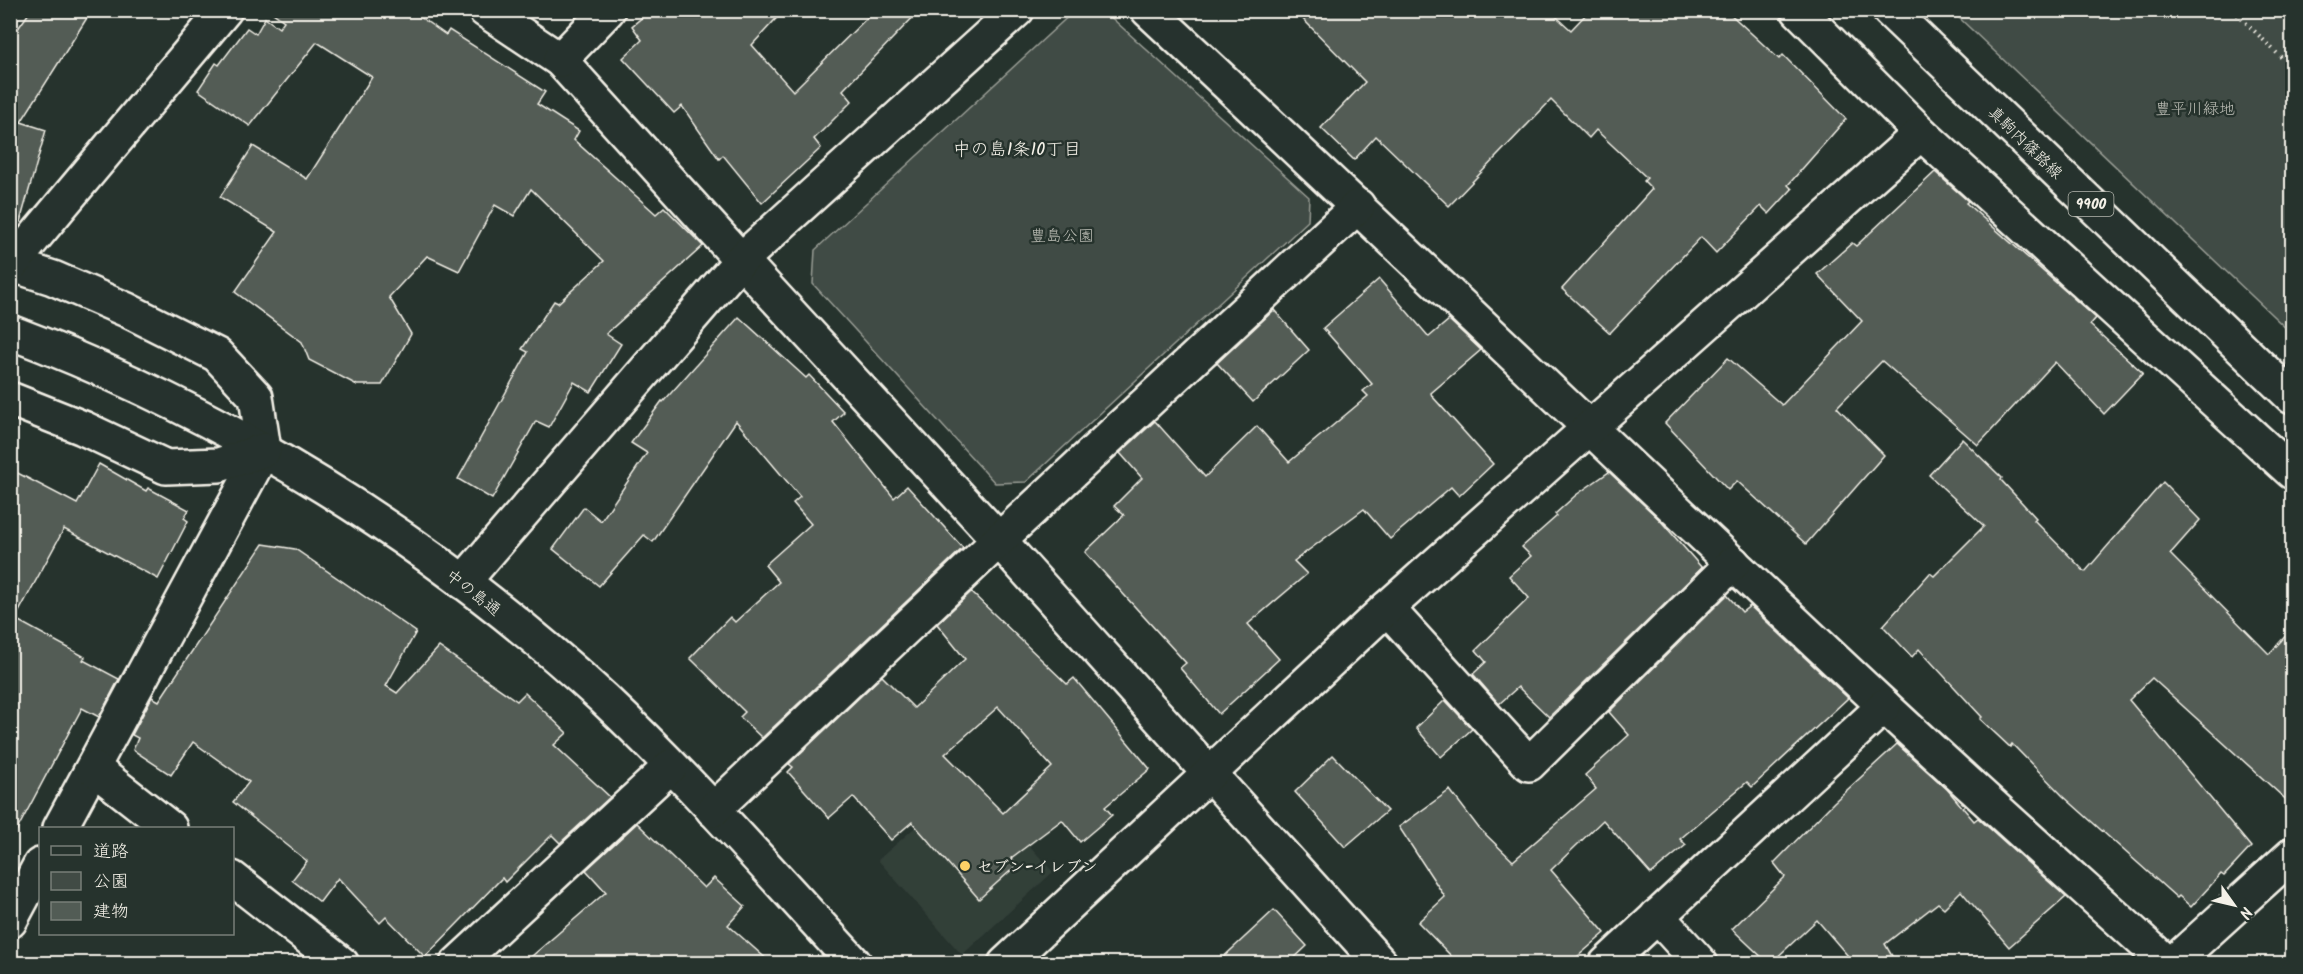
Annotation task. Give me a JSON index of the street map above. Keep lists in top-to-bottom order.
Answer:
{
  "streets": {
    "street": ["真駒内篠路線", "9900", "中の島通"]
  },
  "districts": ["中の島1条10丁目"],
  "parks": ["豊平川緑地", "豊島公園"],
  "places": ["セブン-イレブン"],
  "legend": ["道路", "公園", "建物"],
  "north": "bottom right"
}
